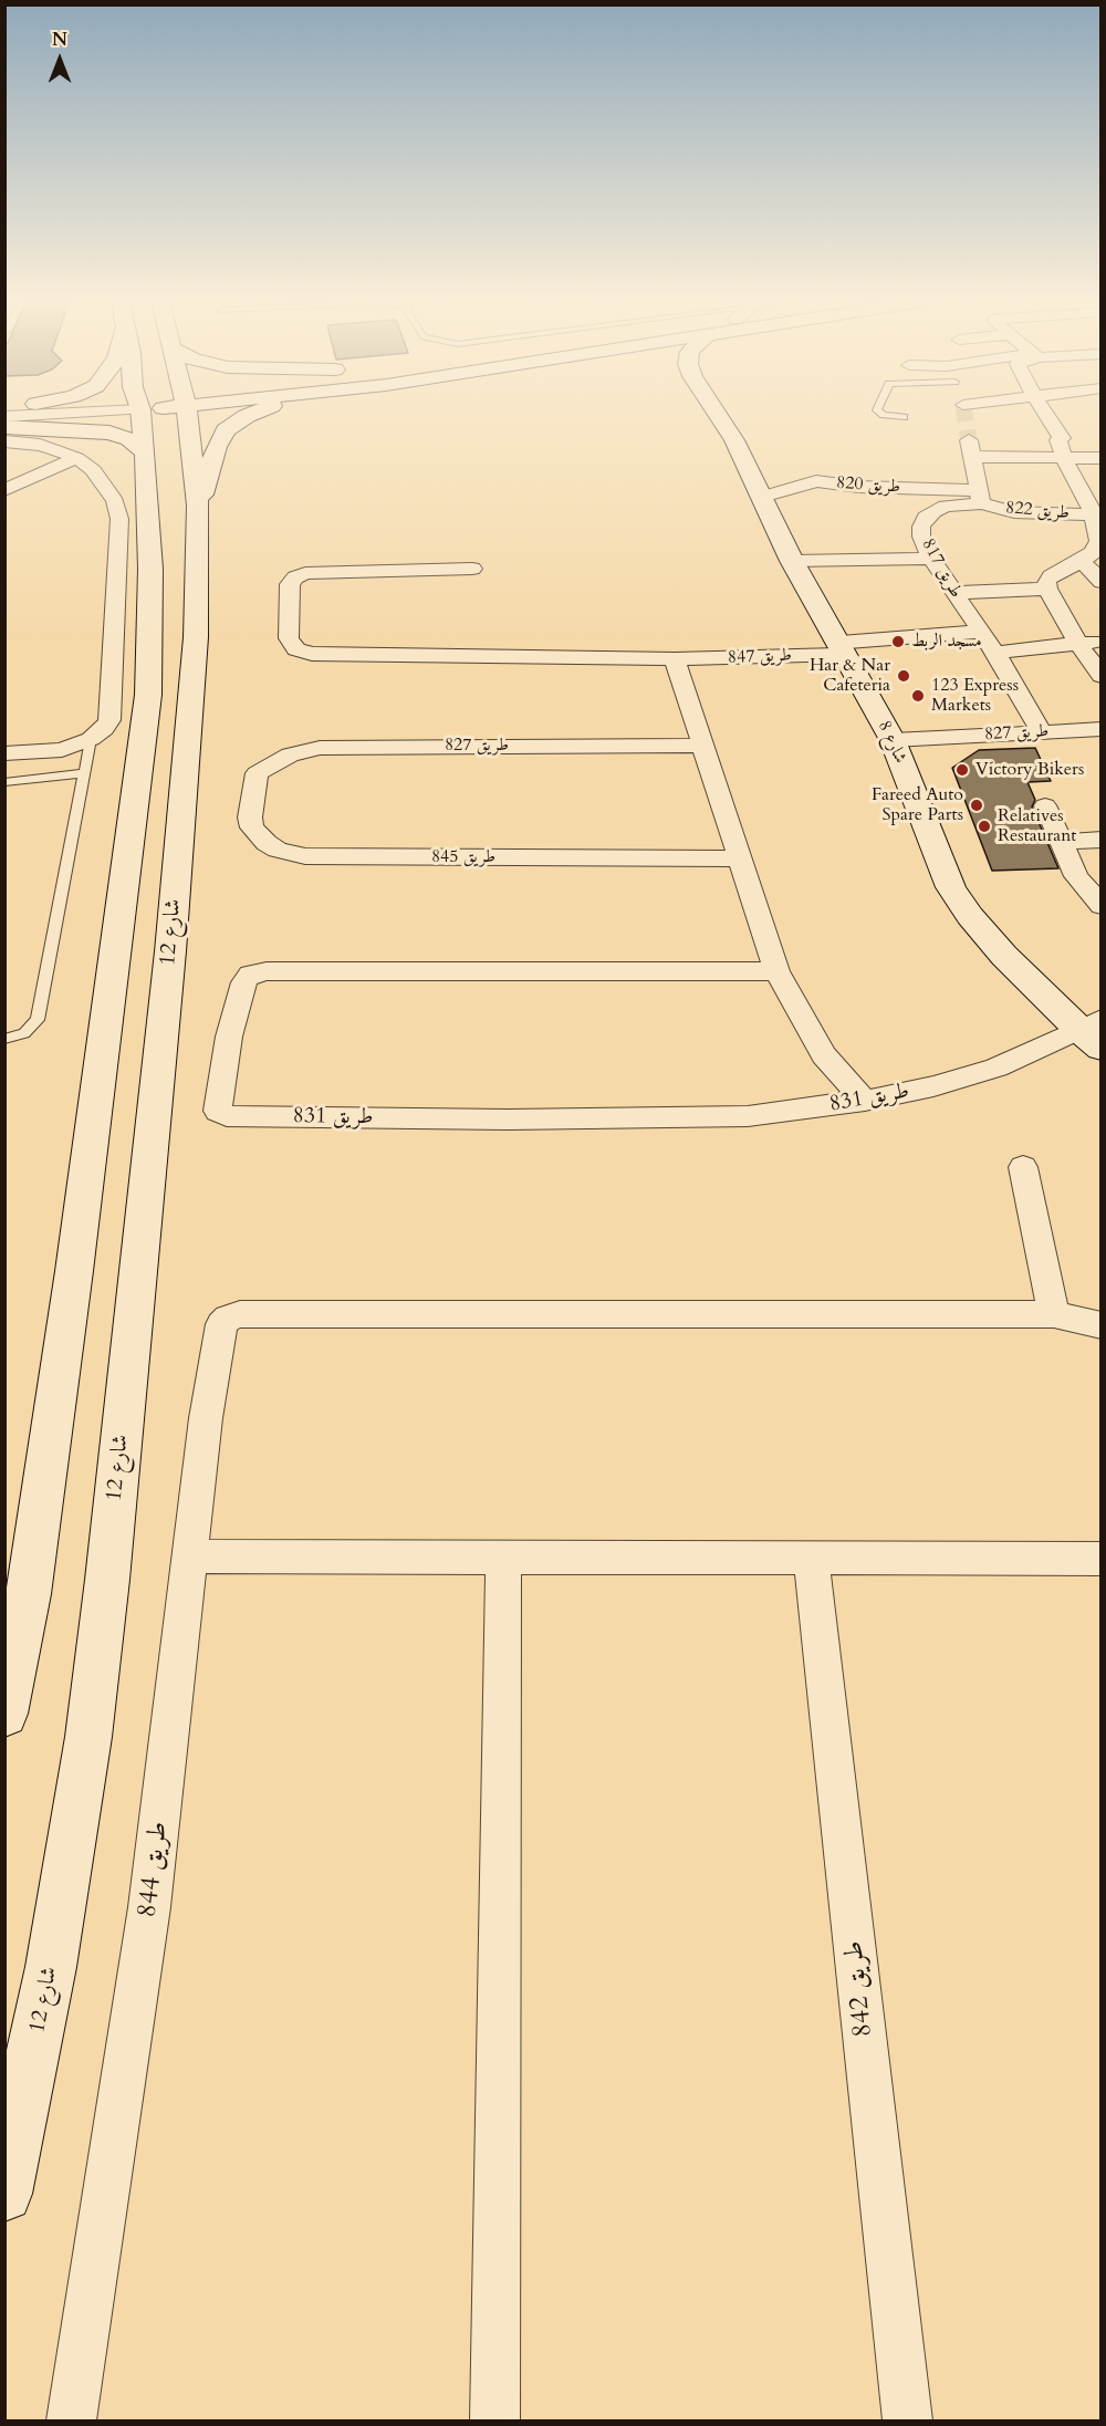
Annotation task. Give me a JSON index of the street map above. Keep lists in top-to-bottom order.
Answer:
{
  "streets": {
    "street": [
      "طريق 820",
      "طريق 822",
      "طريق 817",
      "طريق 847",
      "طريق 827",
      "شارع 8",
      "طريق 845",
      "شارع 12",
      "طريق 831",
      "طريق 844",
      "طريق 842"
    ]
  },
  "crossings": [
    ["طريق 820", "طريق 822"],
    ["طريق 820", "طريق 817"],
    ["طريق 820", "شارع 8"],
    ["طريق 822", "طريق 817"],
    ["طريق 817", "طريق 847"],
    ["طريق 817", "طريق 827"],
    ["طريق 847", "شارع 8"],
    ["طريق 827", "شارع 8"],
    ["طريق 827", "طريق 845"],
    ["شارع 8", "طريق 831"]
  ],
  "places": [
    "مسجد الربط",
    "Har & Nar Cafeteria",
    "123 Express Markets",
    "Victory Bikers",
    "Fareed Auto Spare Parts",
    "Relatives Restaurant"
  ],
  "north": "top"
}
